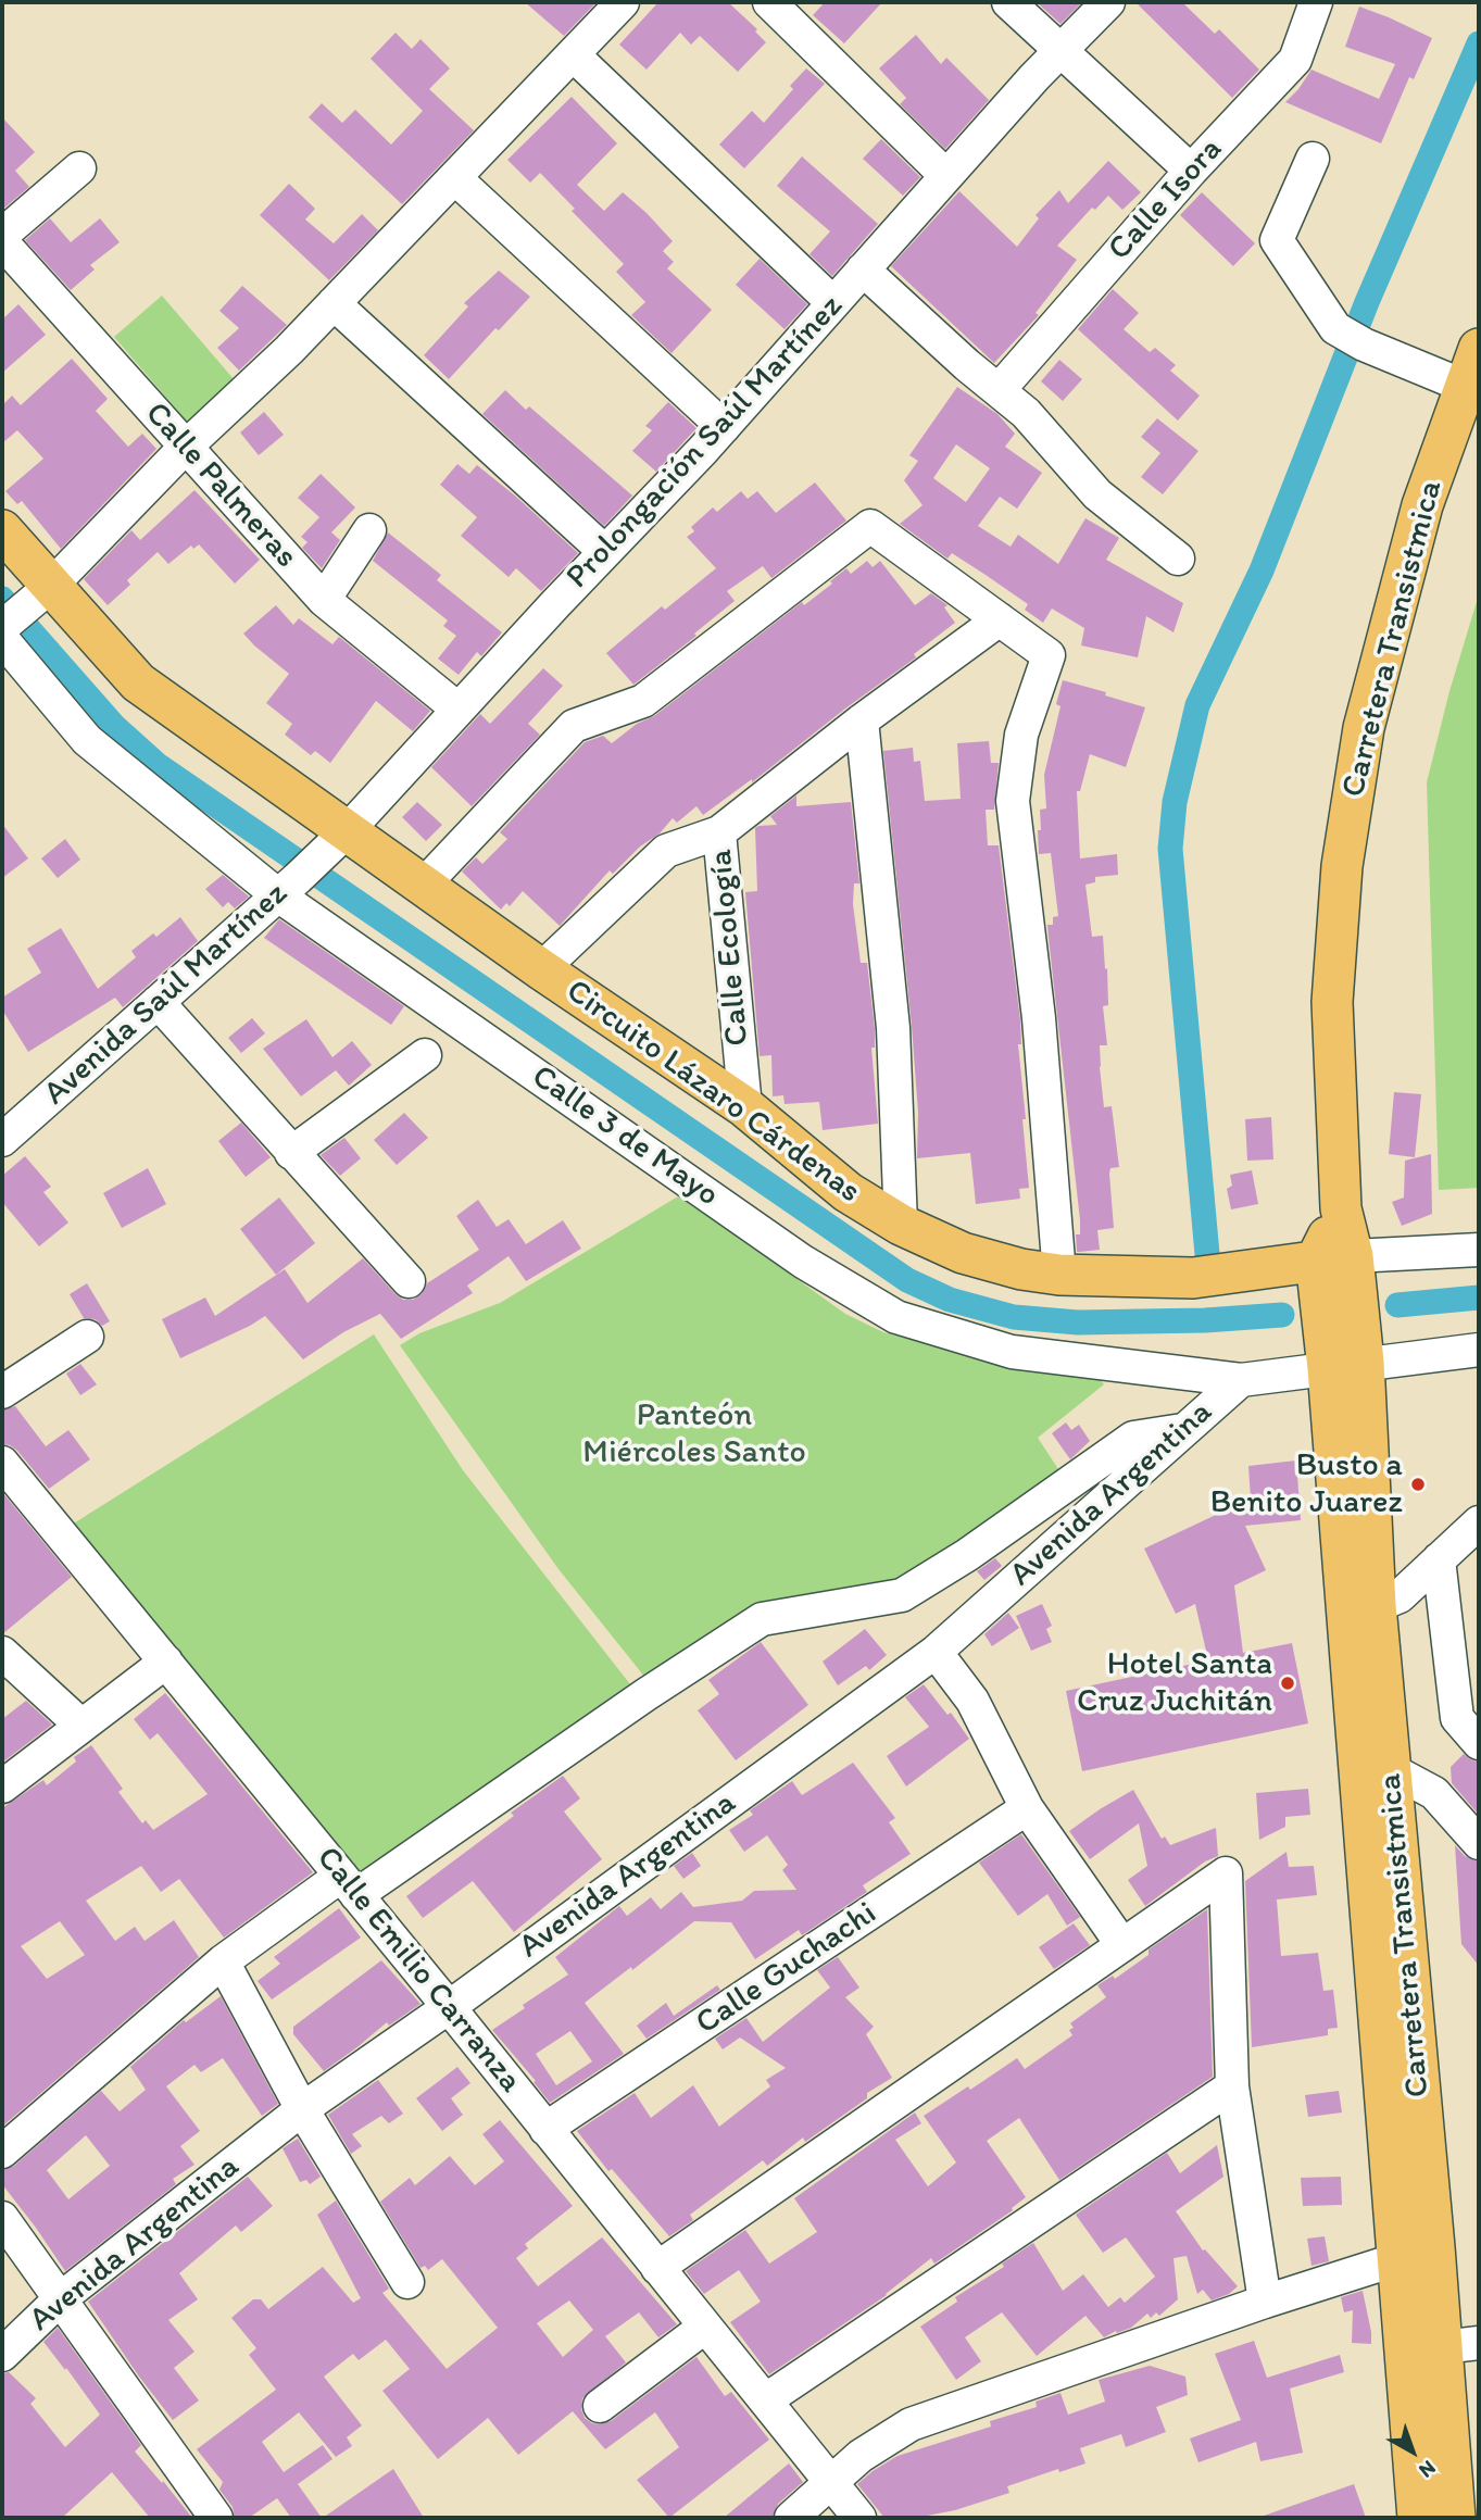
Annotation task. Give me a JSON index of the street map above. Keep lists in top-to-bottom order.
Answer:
{
  "streets": {
    "main road": ["Carretera Transistmica", "Circuito Lázaro Cárdenas"],
    "street": [
      "Calle Isora",
      "Prolongación Saúl Martínez",
      "Calle Palmeras",
      "Calle Ecología",
      "Avenida Saúl Martínez",
      "Calle 3 de Mayo",
      "Avenida Argentina",
      "Calle Guchachi",
      "Calle Emilio Carranza"
    ]
  },
  "crossings": [
    ["Prolongación Saúl Martínez", "Calle Palmeras"],
    ["Prolongación Saúl Martínez", "Avenida Saúl Martínez"],
    ["Prolongación Saúl Martínez", "Circuito Lázaro Cárdenas"],
    ["Prolongación Saúl Martínez", "Calle 3 de Mayo"],
    ["Carretera Transistmica", "Circuito Lázaro Cárdenas"],
    ["Carretera Transistmica", "Calle 3 de Mayo"],
    ["Calle Ecología", "Circuito Lázaro Cárdenas"],
    ["Avenida Saúl Martínez", "Calle 3 de Mayo"],
    ["Calle 3 de Mayo", "Avenida Argentina"],
    ["Avenida Argentina", "Calle Emilio Carranza"],
    ["Calle Guchachi", "Calle Emilio Carranza"]
  ],
  "parks": ["Panteón Miércoles Santo"],
  "places": ["Busto a Benito Juarez", "Hotel Santa Cruz Juchitán"],
  "north": "bottom right"
}
